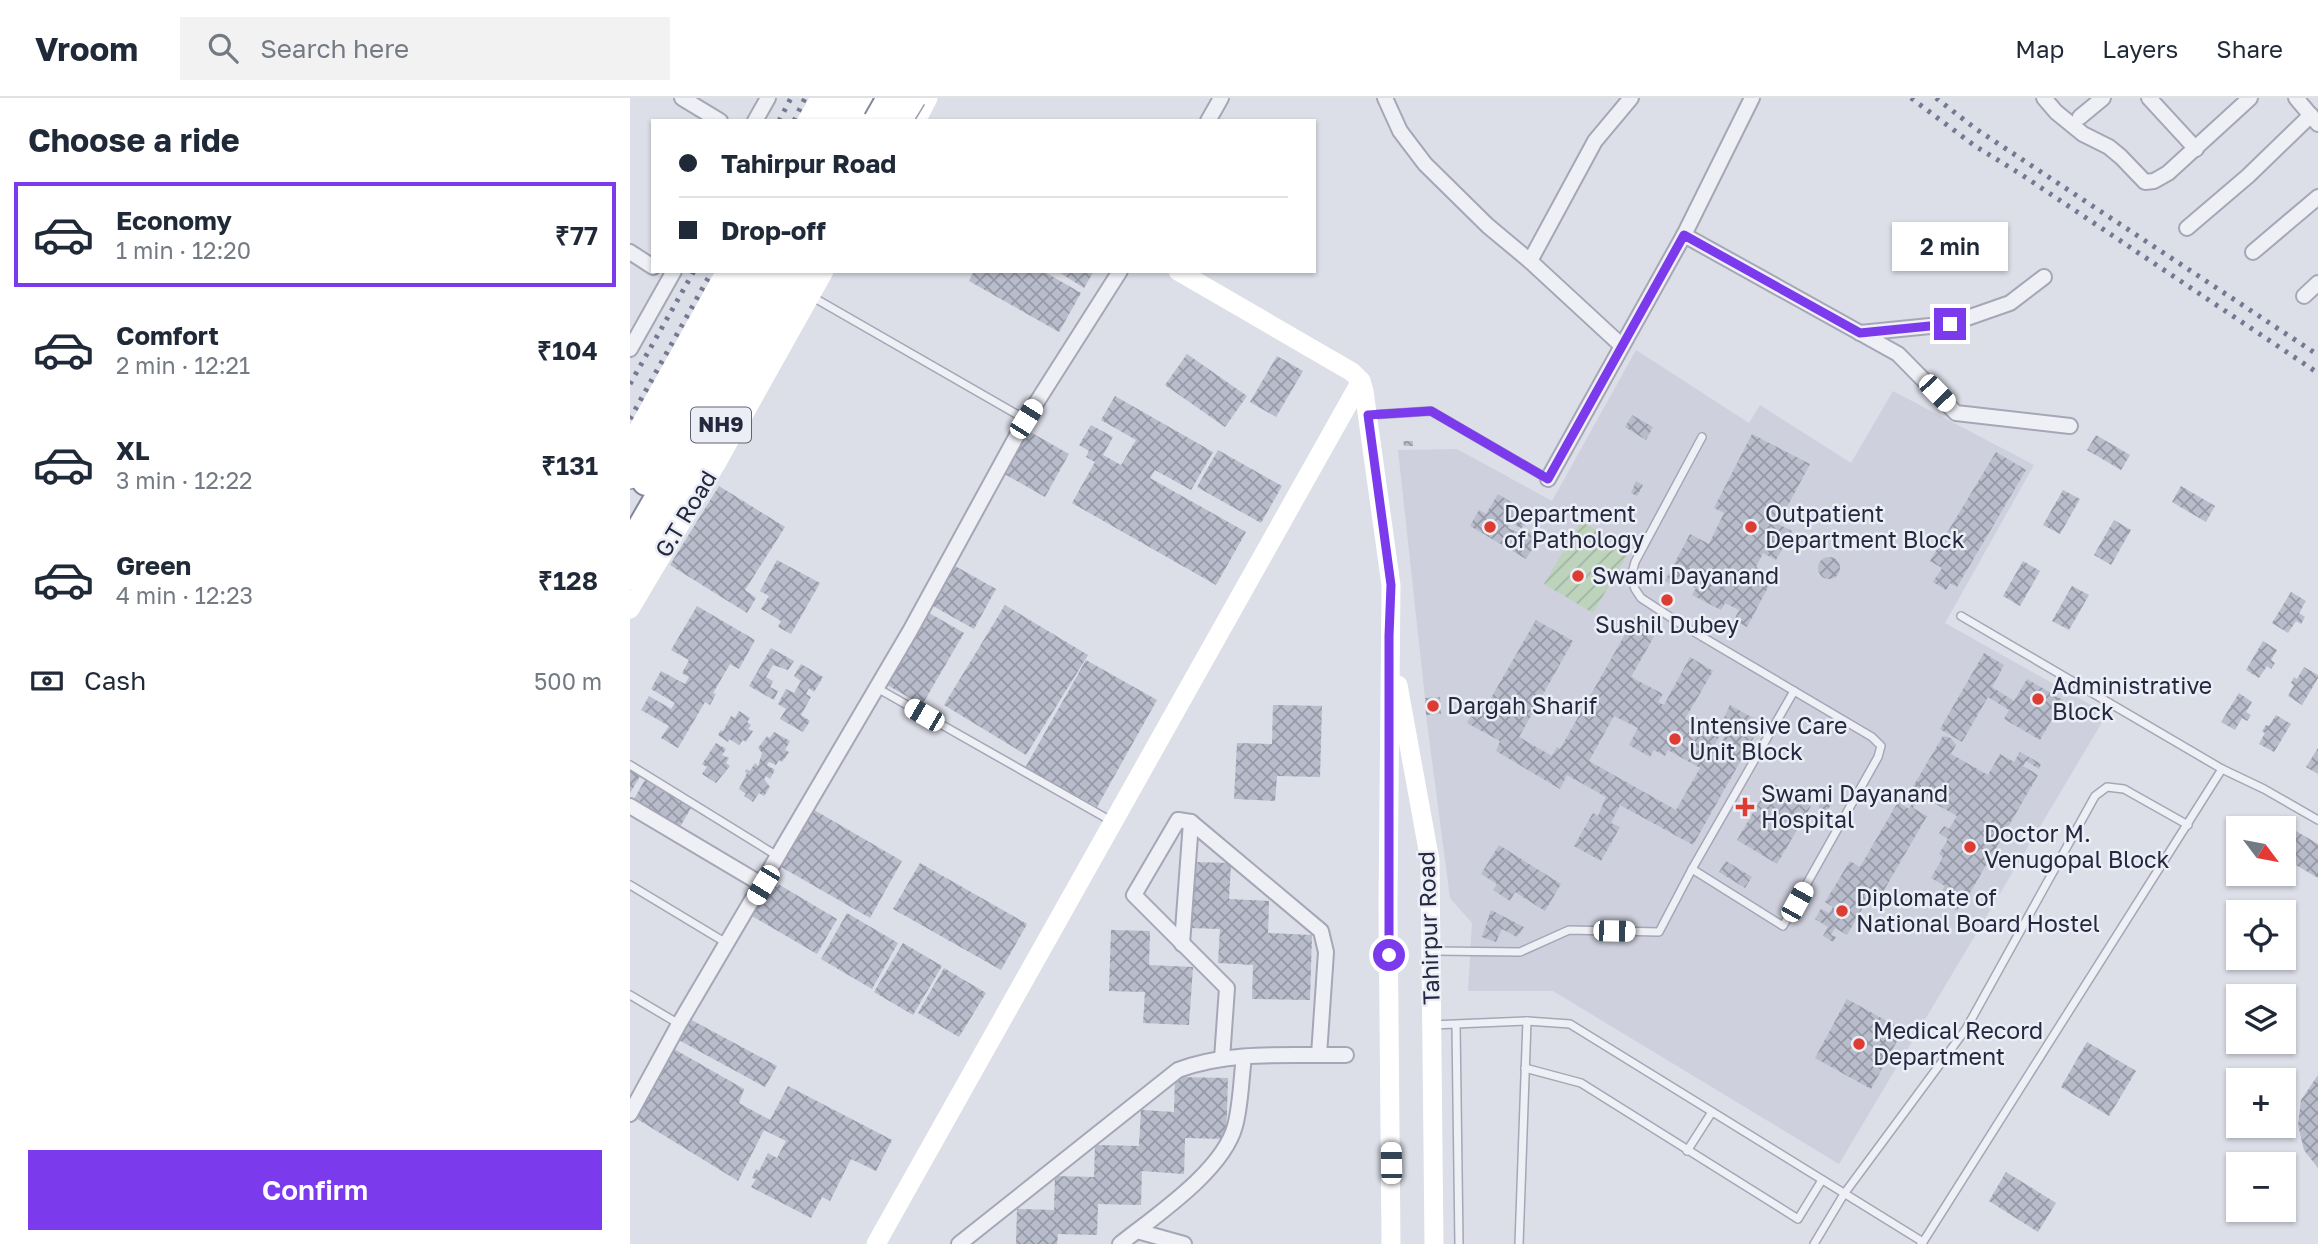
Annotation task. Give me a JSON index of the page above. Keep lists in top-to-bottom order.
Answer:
{
  "streets": {
    "main road": ["NH9", "G.T Road", "Tahirpur Road"]
  },
  "places": {
    "other": [
      "Department of Pathology",
      "Outpatient Department Block",
      "Swami Dayanand",
      "Sushil Dubey",
      "Administrative Block",
      "Dargah Sharif",
      "Intensive Care Unit Block",
      "Doctor M. Venugopal Block",
      "Diplomate of National Board Hostel",
      "Medical Record Department"
    ],
    "health": ["Swami Dayanand Hospital"]
  },
  "north": "bottom right",
  "page": {
    "header": "Vroom",
    "search": "Search here",
    "nav": ["Map", "Layers", "Share"],
    "heading": "Choose a ride",
    "banner": ["Tahirpur Road", "Drop-off"],
    "list": [
      {
        "name": "Economy",
        "note": "1 min · 12:20",
        "value": "₹77"
      },
      {
        "name": "Comfort",
        "note": "2 min · 12:21",
        "value": "₹104"
      },
      {
        "name": "XL",
        "note": "3 min · 12:22",
        "value": "₹131"
      },
      {
        "name": "Green",
        "note": "4 min · 12:23",
        "value": "₹128"
      }
    ],
    "bubble": "2 min",
    "pay": ["Cash", "500 m"],
    "map_buttons": ["+", "−"],
    "buttons": "Confirm"
  }
}
